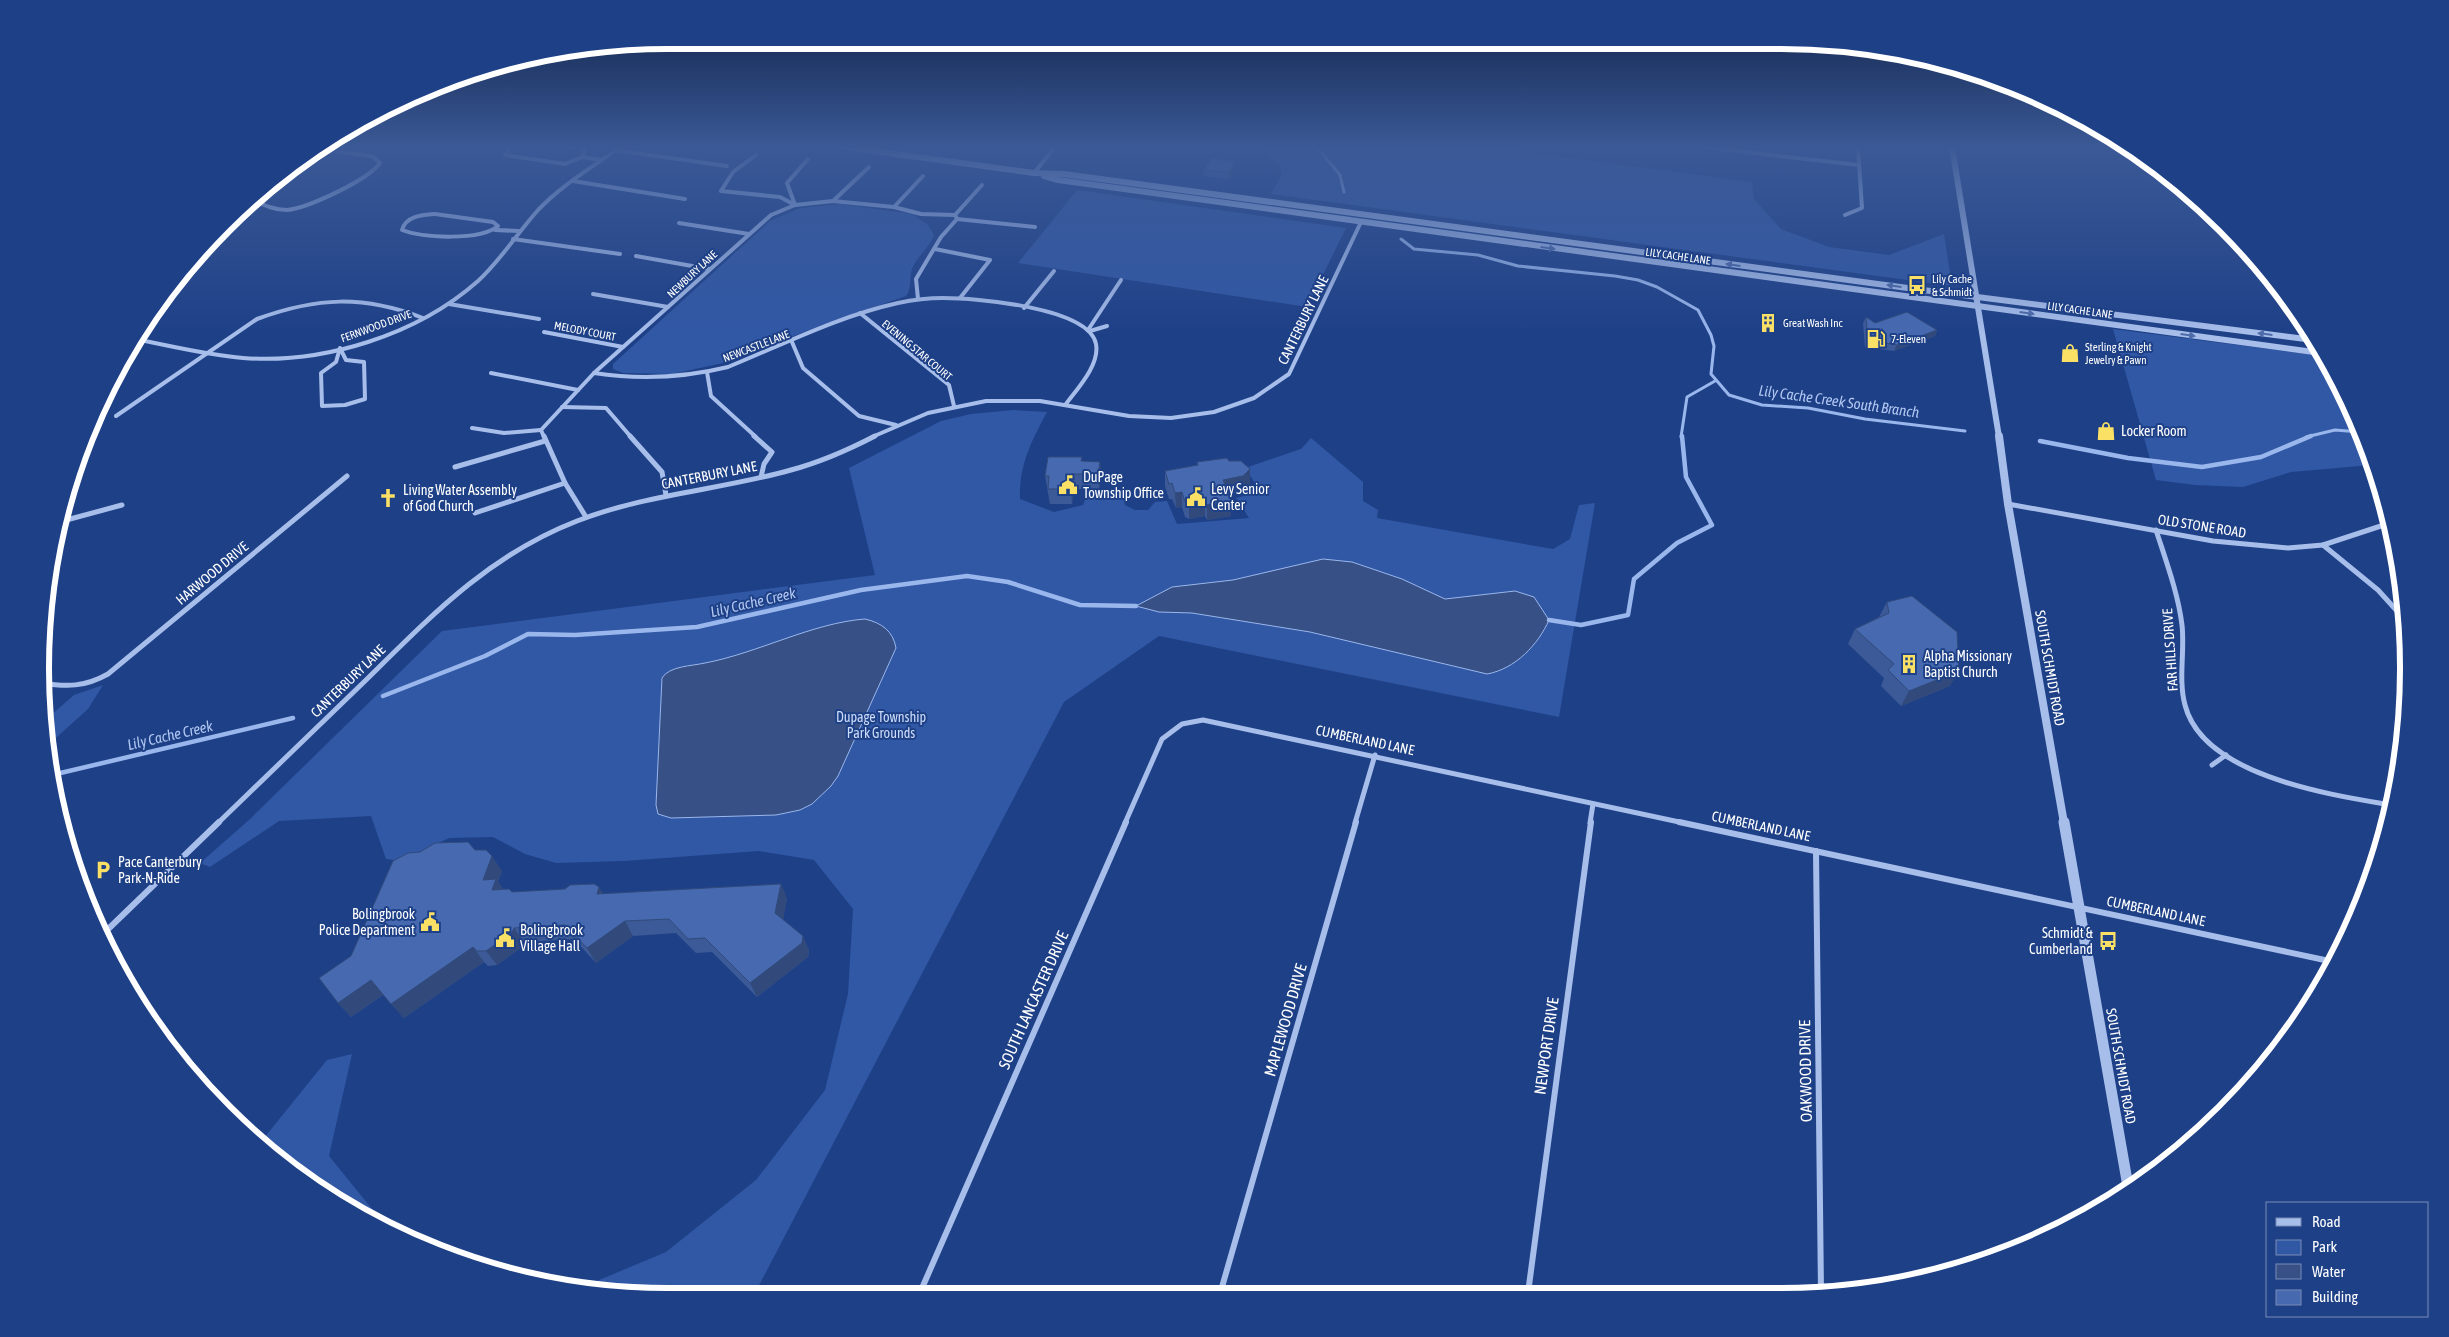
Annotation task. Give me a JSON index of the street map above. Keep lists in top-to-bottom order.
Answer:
{
  "streets": {
    "street": [
      "LILY CACHE LANE",
      "NEWBURY LANE",
      "CANTERBURY LANE",
      "FERNWOOD DRIVE",
      "MELODY COURT",
      "NEWCASTLE LANE",
      "EVENING STAR COURT",
      "OLD STONE ROAD",
      "HARWOOD DRIVE",
      "FAR HILLS DRIVE",
      "SOUTH SCHMIDT ROAD",
      "CUMBERLAND LANE",
      "SOUTH LANCASTER DRIVE",
      "MAPLEWOOD DRIVE",
      "NEWPORT DRIVE",
      "OAKWOOD DRIVE"
    ]
  },
  "crossings": [
    ["LILY CACHE LANE", "CANTERBURY LANE"],
    ["LILY CACHE LANE", "SOUTH SCHMIDT ROAD"],
    ["NEWBURY LANE", "MELODY COURT"],
    ["NEWBURY LANE", "NEWCASTLE LANE"],
    ["CANTERBURY LANE", "EVENING STAR COURT"],
    ["NEWCASTLE LANE", "EVENING STAR COURT"],
    ["OLD STONE ROAD", "FAR HILLS DRIVE"],
    ["OLD STONE ROAD", "SOUTH SCHMIDT ROAD"],
    ["SOUTH SCHMIDT ROAD", "CUMBERLAND LANE"],
    ["CUMBERLAND LANE", "SOUTH LANCASTER DRIVE"],
    ["CUMBERLAND LANE", "MAPLEWOOD DRIVE"],
    ["CUMBERLAND LANE", "NEWPORT DRIVE"],
    ["CUMBERLAND LANE", "OAKWOOD DRIVE"]
  ],
  "water": ["Lily Cache Creek South Branch", "Lily Cache Creek"],
  "parks": ["Dupage Township Park Grounds"],
  "places": {
    "bus stop": ["Lily Cache & Schmidt", "Schmidt & Cumberland"],
    "building": ["Great Wash Inc", "Alpha Missionary Baptist Church"],
    "fuel station": ["7-Eleven"],
    "shop": ["Sterling & Knight Jewelry & Pawn", "Locker Room"],
    "public building": [
      "DuPage Township Office",
      "Levy Senior Center",
      "Bolingbrook Police Department",
      "Bolingbrook Village Hall"
    ],
    "church": ["Living Water Assembly of God Church"],
    "parking": ["Pace Canterbury Park-N-Ride"]
  },
  "legend": [
    "Road",
    "Park",
    "Water",
    "Building"
  ]
}
